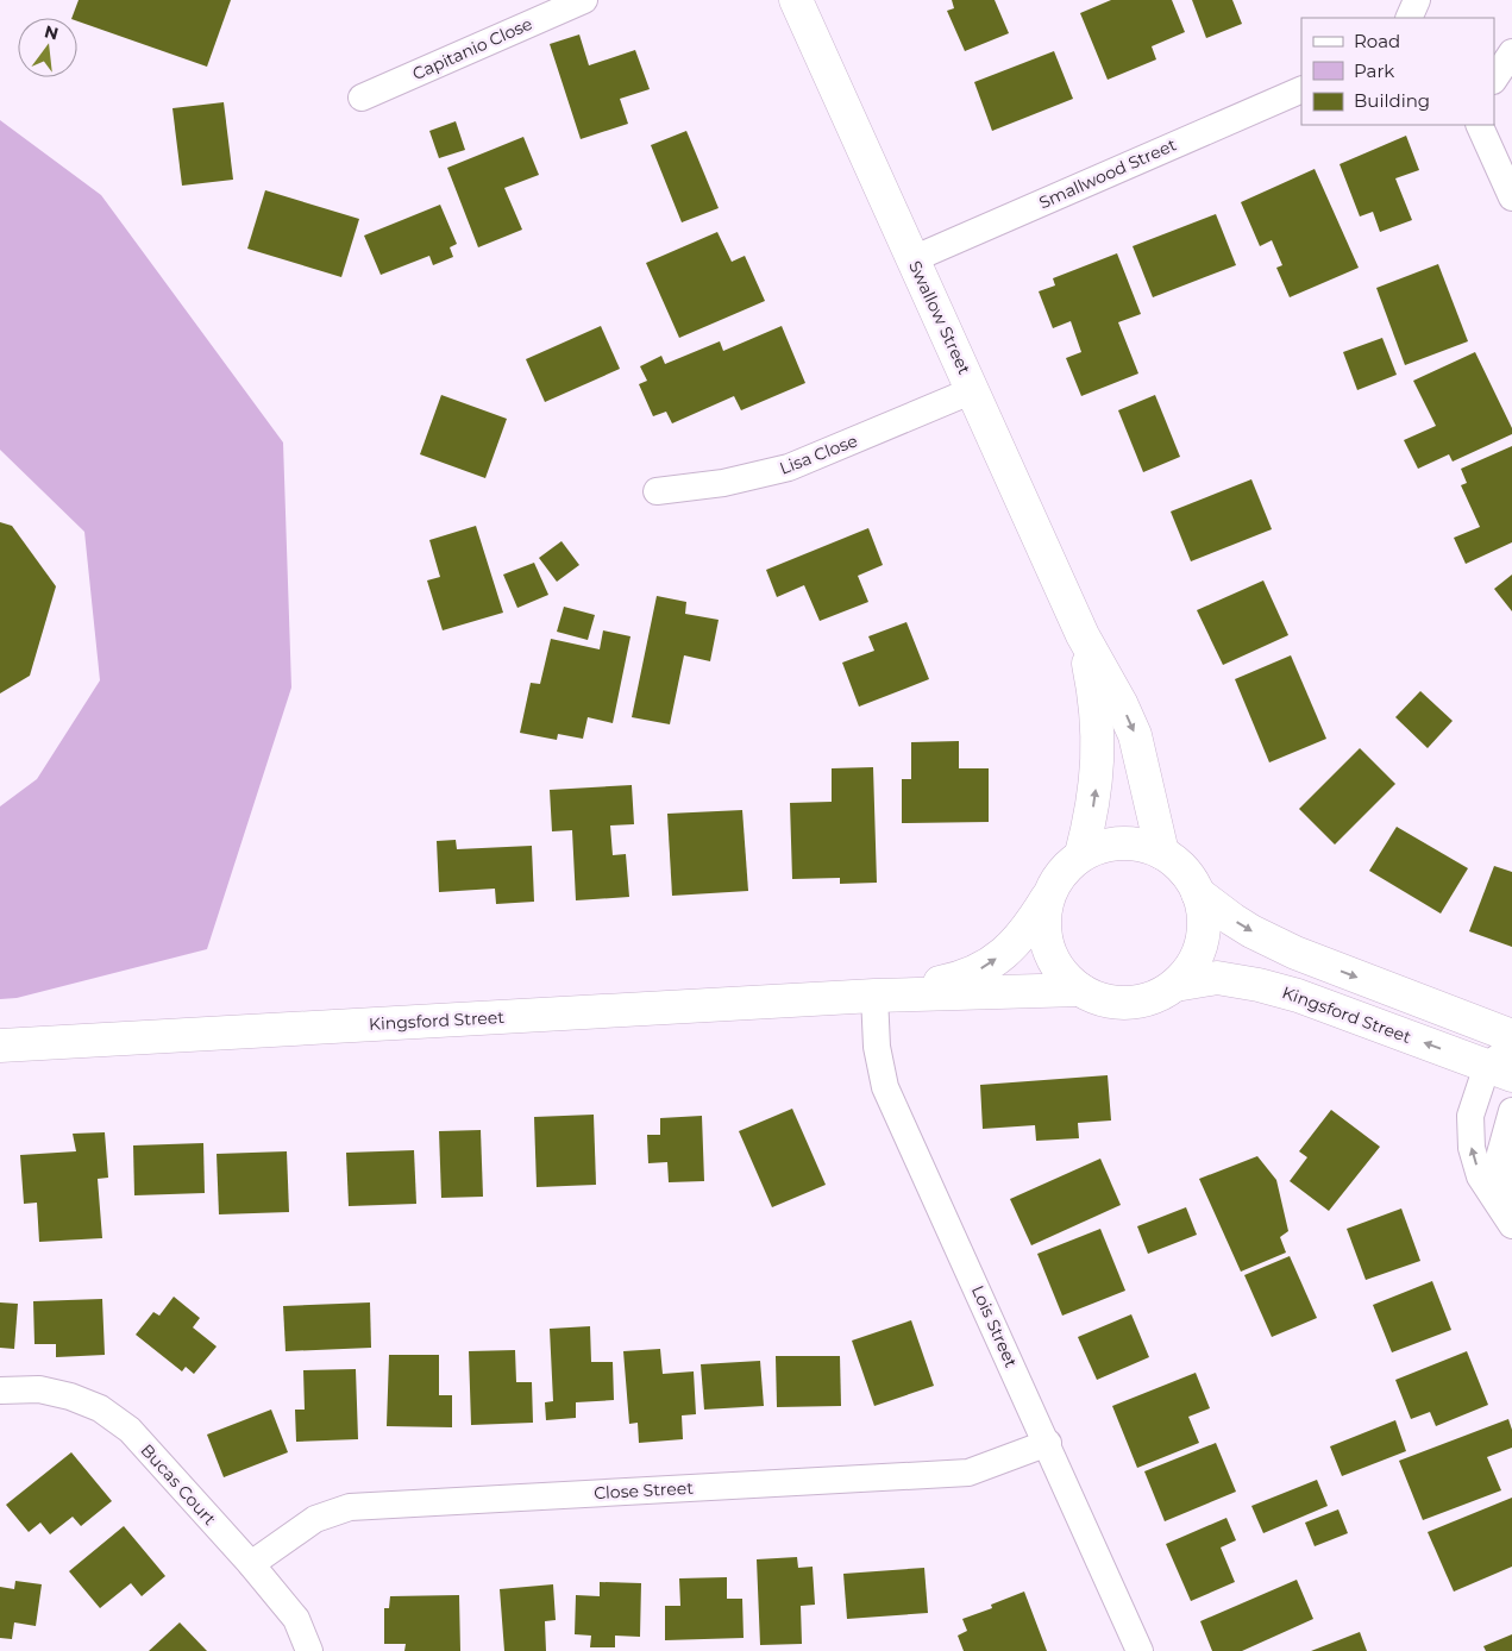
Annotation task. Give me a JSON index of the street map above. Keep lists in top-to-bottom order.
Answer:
{
  "streets": {
    "street": [
      "Capitanio Close",
      "Smallwood Street",
      "Swallow Street",
      "Lisa Close",
      "Kingsford Street",
      "Lois Street",
      "Bucas Court",
      "Close Street"
    ]
  },
  "crossings": [
    ["Smallwood Street", "Swallow Street"],
    ["Swallow Street", "Lisa Close"],
    ["Swallow Street", "Kingsford Street"],
    ["Kingsford Street", "Lois Street"],
    ["Lois Street", "Close Street"],
    ["Bucas Court", "Close Street"]
  ],
  "legend": ["Road", "Park", "Building"],
  "north": "top"
}
